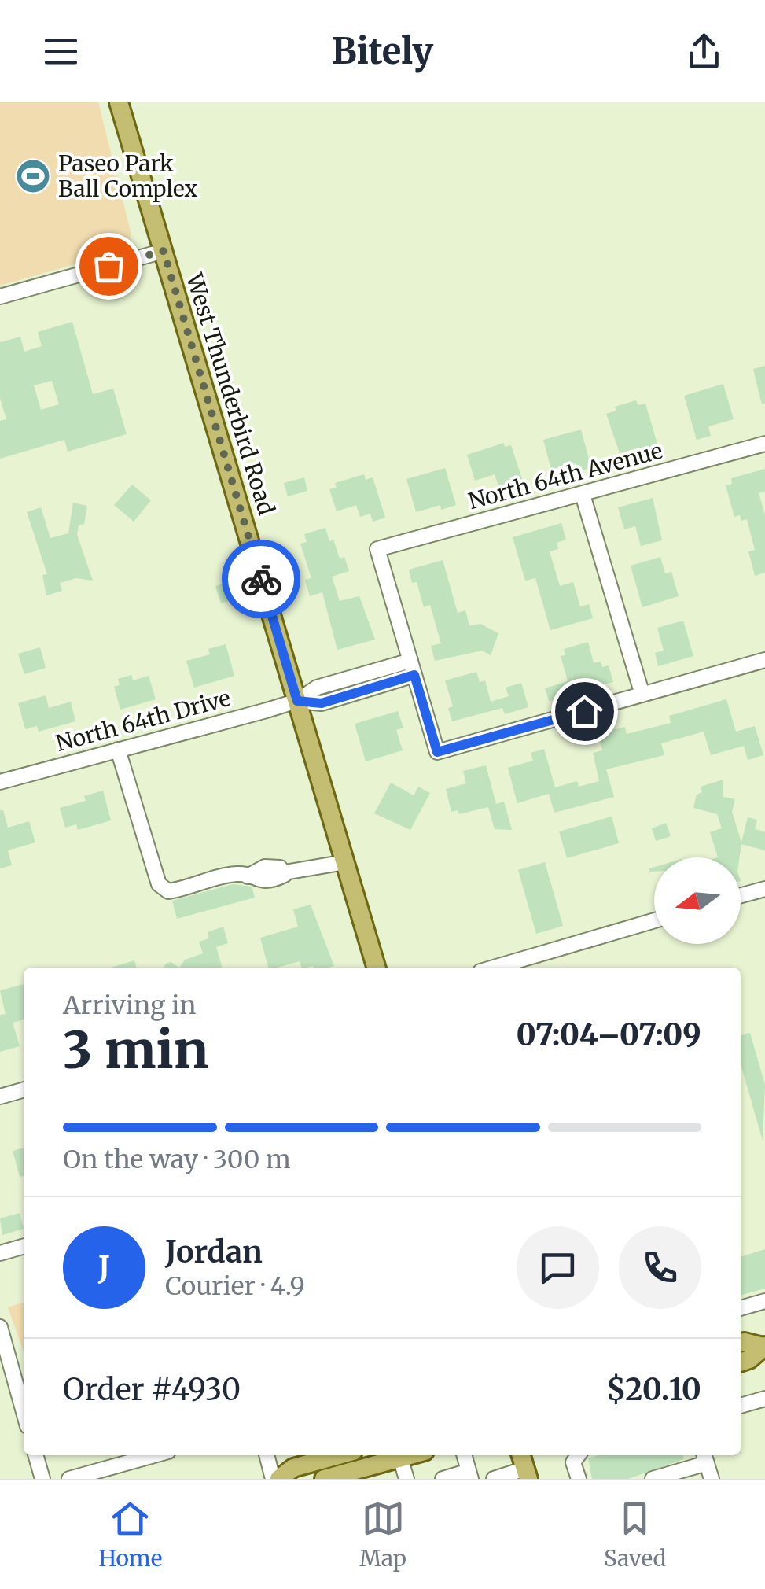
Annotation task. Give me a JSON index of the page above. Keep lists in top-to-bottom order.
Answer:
{
  "streets": {
    "main road": ["West Thunderbird Road"],
    "street": ["North 64th Avenue", "North 64th Drive"]
  },
  "crossings": [
    ["West Thunderbird Road", "North 64th Drive"],
    ["North 64th Avenue", "North 64th Drive"]
  ],
  "places": {
    "sports": ["Paseo Park Ball Complex"]
  },
  "north": "left",
  "page": {
    "header": "Bitely",
    "heading": ["3 min", "Arriving in", "07:04–07:09"],
    "panel": [
      "Jordan",
      "Courier · 4.9",
      "Order #4930",
      "$20.10"
    ],
    "bar": "On the way · 300 m",
    "round": "J",
    "tabs": ["Home", "Map", "Saved"]
  }
}
